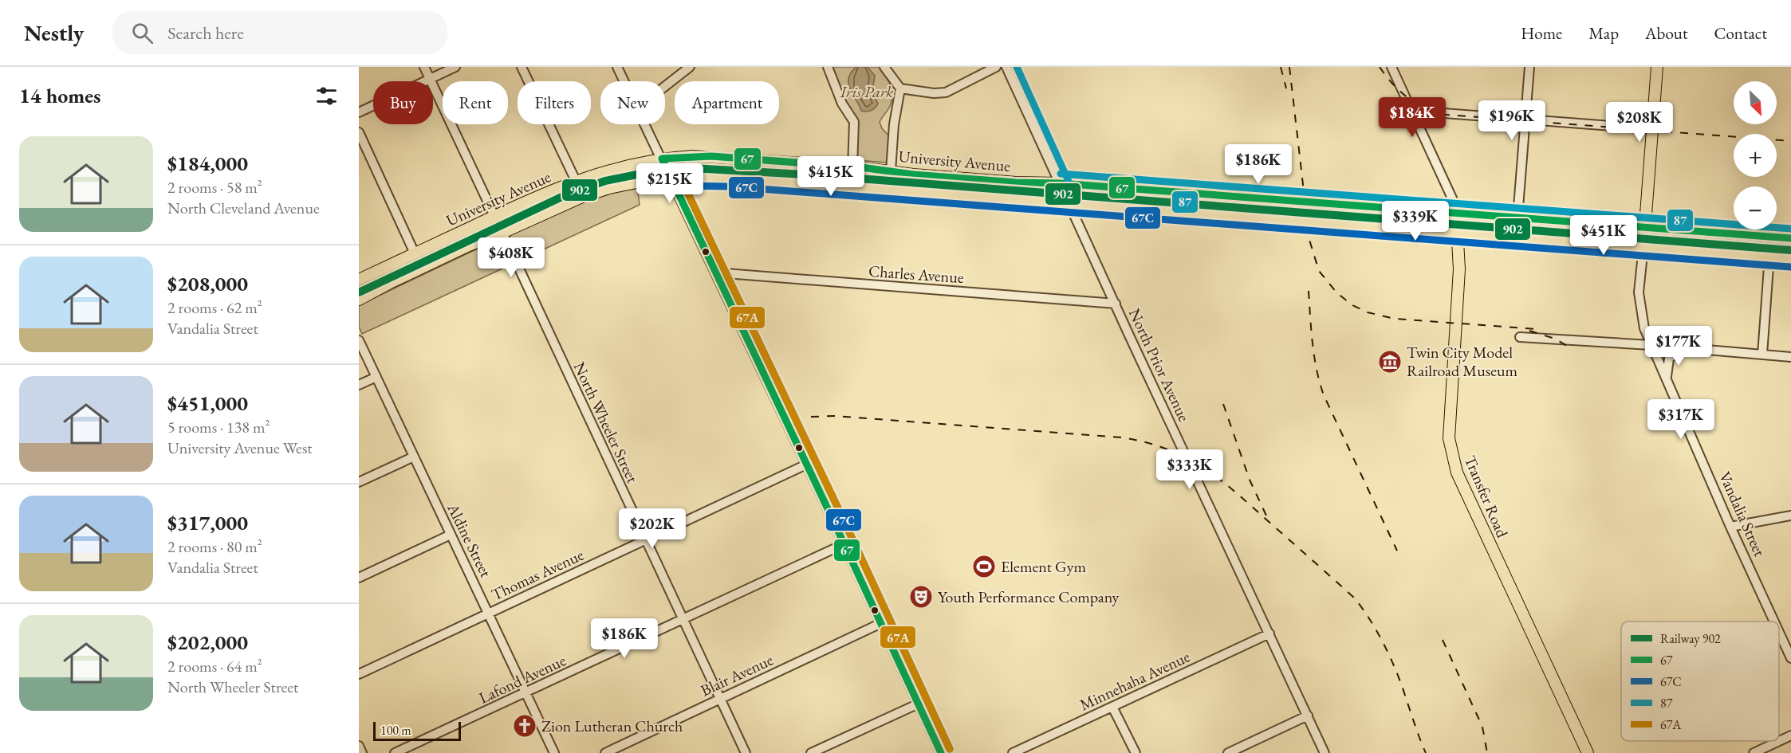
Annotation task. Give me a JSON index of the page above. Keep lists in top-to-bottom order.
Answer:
{
  "streets": {
    "main road": ["University Avenue", "Transfer Road", "Vandalia Street"],
    "street": [
      "Charles Avenue",
      "North Prior Avenue",
      "North Wheeler Street",
      "Aldine Street",
      "Thomas Avenue",
      "Blair Avenue",
      "Lafond Avenue",
      "Minnehaha Avenue"
    ]
  },
  "crossings": [
    ["University Avenue", "North Prior Avenue"],
    ["University Avenue", "North Wheeler Street"],
    ["University Avenue", "Transfer Road"],
    ["University Avenue", "Vandalia Street"],
    ["Charles Avenue", "North Prior Avenue"],
    ["North Prior Avenue", "Minnehaha Avenue"],
    ["North Wheeler Street", "Thomas Avenue"],
    ["North Wheeler Street", "Blair Avenue"],
    ["North Wheeler Street", "Lafond Avenue"],
    ["Aldine Street", "Thomas Avenue"],
    ["Aldine Street", "Lafond Avenue"]
  ],
  "parks": ["Iris Park"],
  "places": {
    "museum": ["Twin City Model Railroad Museum"],
    "sports": ["Element Gym"],
    "theatre": ["Youth Performance Company"],
    "church": ["Zion Lutheran Church"]
  },
  "lines": [
    "transit line 87",
    "transit line 67",
    "rail line 902",
    "transit line 67A",
    "transit line 67C"
  ],
  "legend": [
    "Railway 902",
    "67",
    "67C",
    "87",
    "67A"
  ],
  "scale_bar": "100 m",
  "north": "bottom right",
  "page": {
    "header": "Nestly",
    "search": "Search here",
    "nav": [
      "Home",
      "Map",
      "About",
      "Contact"
    ],
    "heading": "14 homes",
    "map_buttons": ["+", "−"],
    "chip": [
      "Buy",
      "Rent",
      "Filters",
      "New",
      "Apartment"
    ],
    "price": [
      "$184K",
      "$196K",
      "$208K",
      "$186K",
      "$415K",
      "$215K",
      "$339K",
      "$451K",
      "$408K",
      "$177K",
      "$317K",
      "$333K",
      "$202K",
      "$186K"
    ],
    "list": [
      {
        "name": "$184,000",
        "note": "2 rooms · 58 m² · North Cleveland Avenue"
      },
      {
        "name": "$208,000",
        "note": "2 rooms · 62 m² · Vandalia Street"
      },
      {
        "name": "$451,000",
        "note": "5 rooms · 138 m² · University Avenue West"
      },
      {
        "name": "$317,000",
        "note": "2 rooms · 80 m² · Vandalia Street"
      },
      {
        "name": "$202,000",
        "note": "2 rooms · 64 m² · North Wheeler Street"
      }
    ],
    "scale": "100 m"
  }
}
